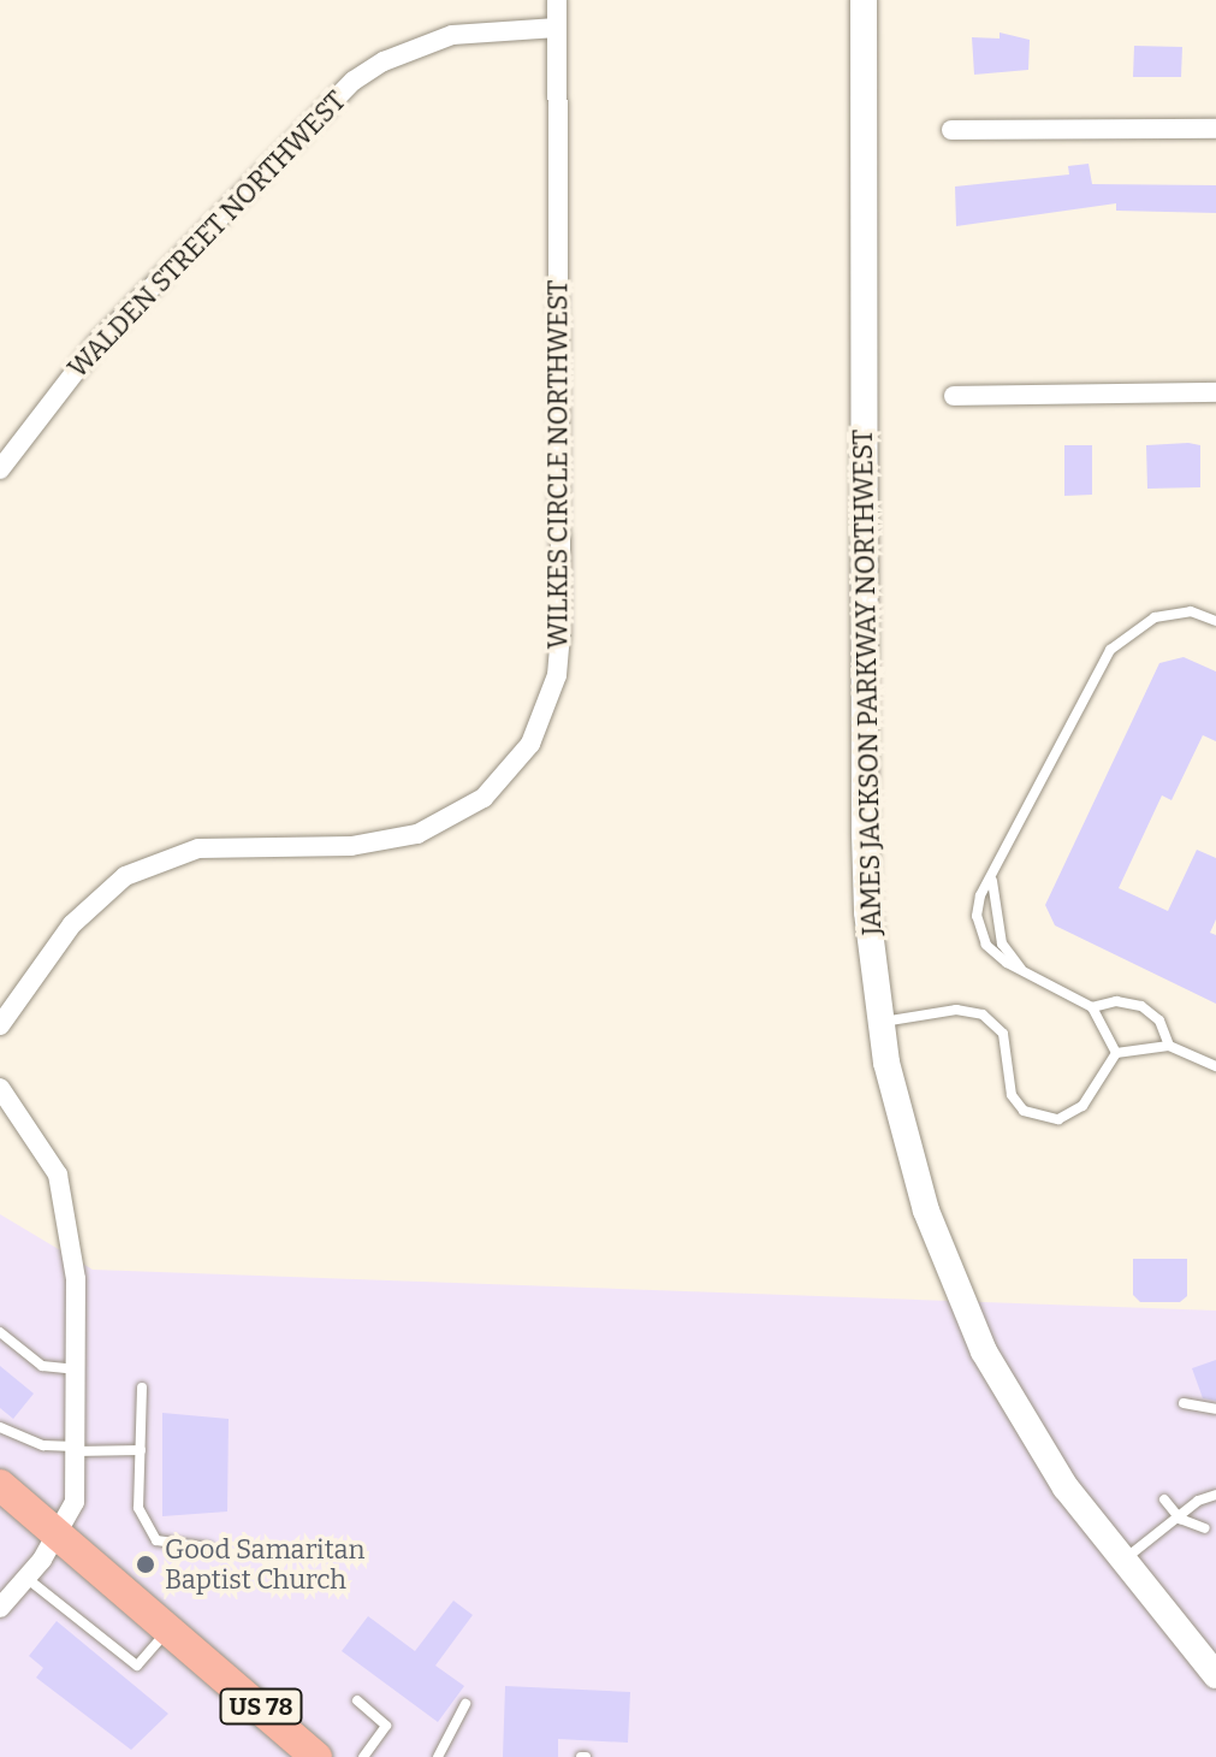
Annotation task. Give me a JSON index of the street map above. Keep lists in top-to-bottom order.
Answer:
{
  "streets": {
    "main road": ["JAMES JACKSON PARKWAY NORTHWEST", "US 78"],
    "street": ["WALDEN STREET NORTHWEST", "WILKES CIRCLE NORTHWEST"]
  },
  "crossings": [
    ["WALDEN STREET NORTHWEST", "WILKES CIRCLE NORTHWEST"]
  ],
  "places": ["Good Samaritan Baptist Church"]
}
